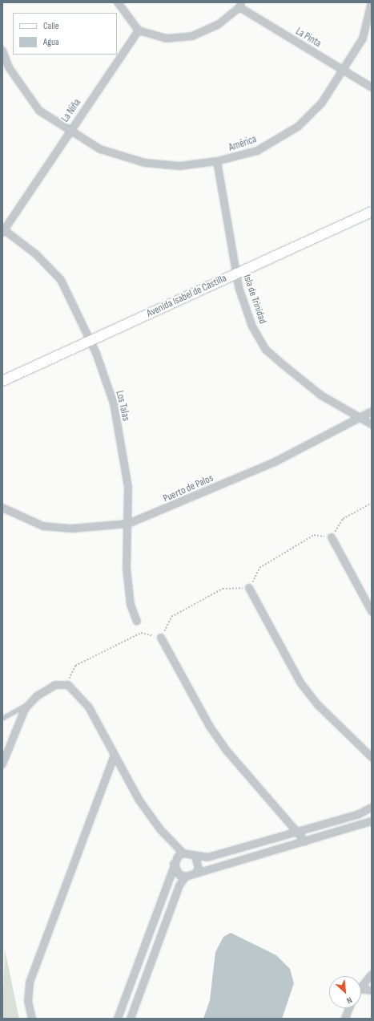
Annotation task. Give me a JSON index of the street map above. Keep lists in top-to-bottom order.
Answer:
{
  "streets": {
    "street": [
      "La Pinta",
      "La Niña",
      "América",
      "Avenida Isabel de Castilla",
      "Isla de Trinidad",
      "Los Talas",
      "Puerto de Palos"
    ]
  },
  "crossings": [
    ["La Pinta", "América"],
    ["La Niña", "América"],
    ["La Niña", "Los Talas"],
    ["América", "Isla de Trinidad"],
    ["Avenida Isabel de Castilla", "Isla de Trinidad"],
    ["Avenida Isabel de Castilla", "Los Talas"],
    ["Isla de Trinidad", "Puerto de Palos"],
    ["Los Talas", "Puerto de Palos"]
  ],
  "legend": ["Calle", "Agua"],
  "north": "bottom right"
}
